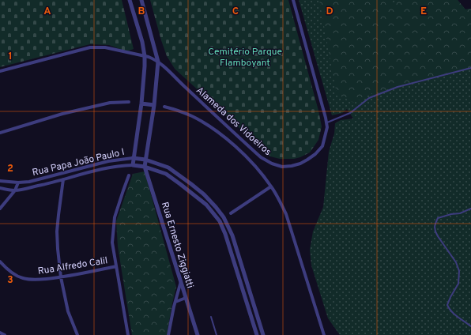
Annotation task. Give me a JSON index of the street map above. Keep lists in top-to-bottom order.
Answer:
{
  "streets": {
    "street": [
      "Alameda dos Vidoeiros",
      "Rua Papa João Paulo I",
      "Rua Ernesto Ziggiatti",
      "Rua Alfredo Calil"
    ]
  },
  "crossings": [
    ["Alameda dos Vidoeiros", "Rua Ernesto Ziggiatti"],
    ["Rua Papa João Paulo I", "Rua Ernesto Ziggiatti"]
  ],
  "parks": ["Cemitério Parque Flamboyant"],
  "grid": {
    "columns": [
      "A",
      "B",
      "C",
      "D",
      "E"
    ],
    "rows": ["1", "2", "3"]
  }
}
